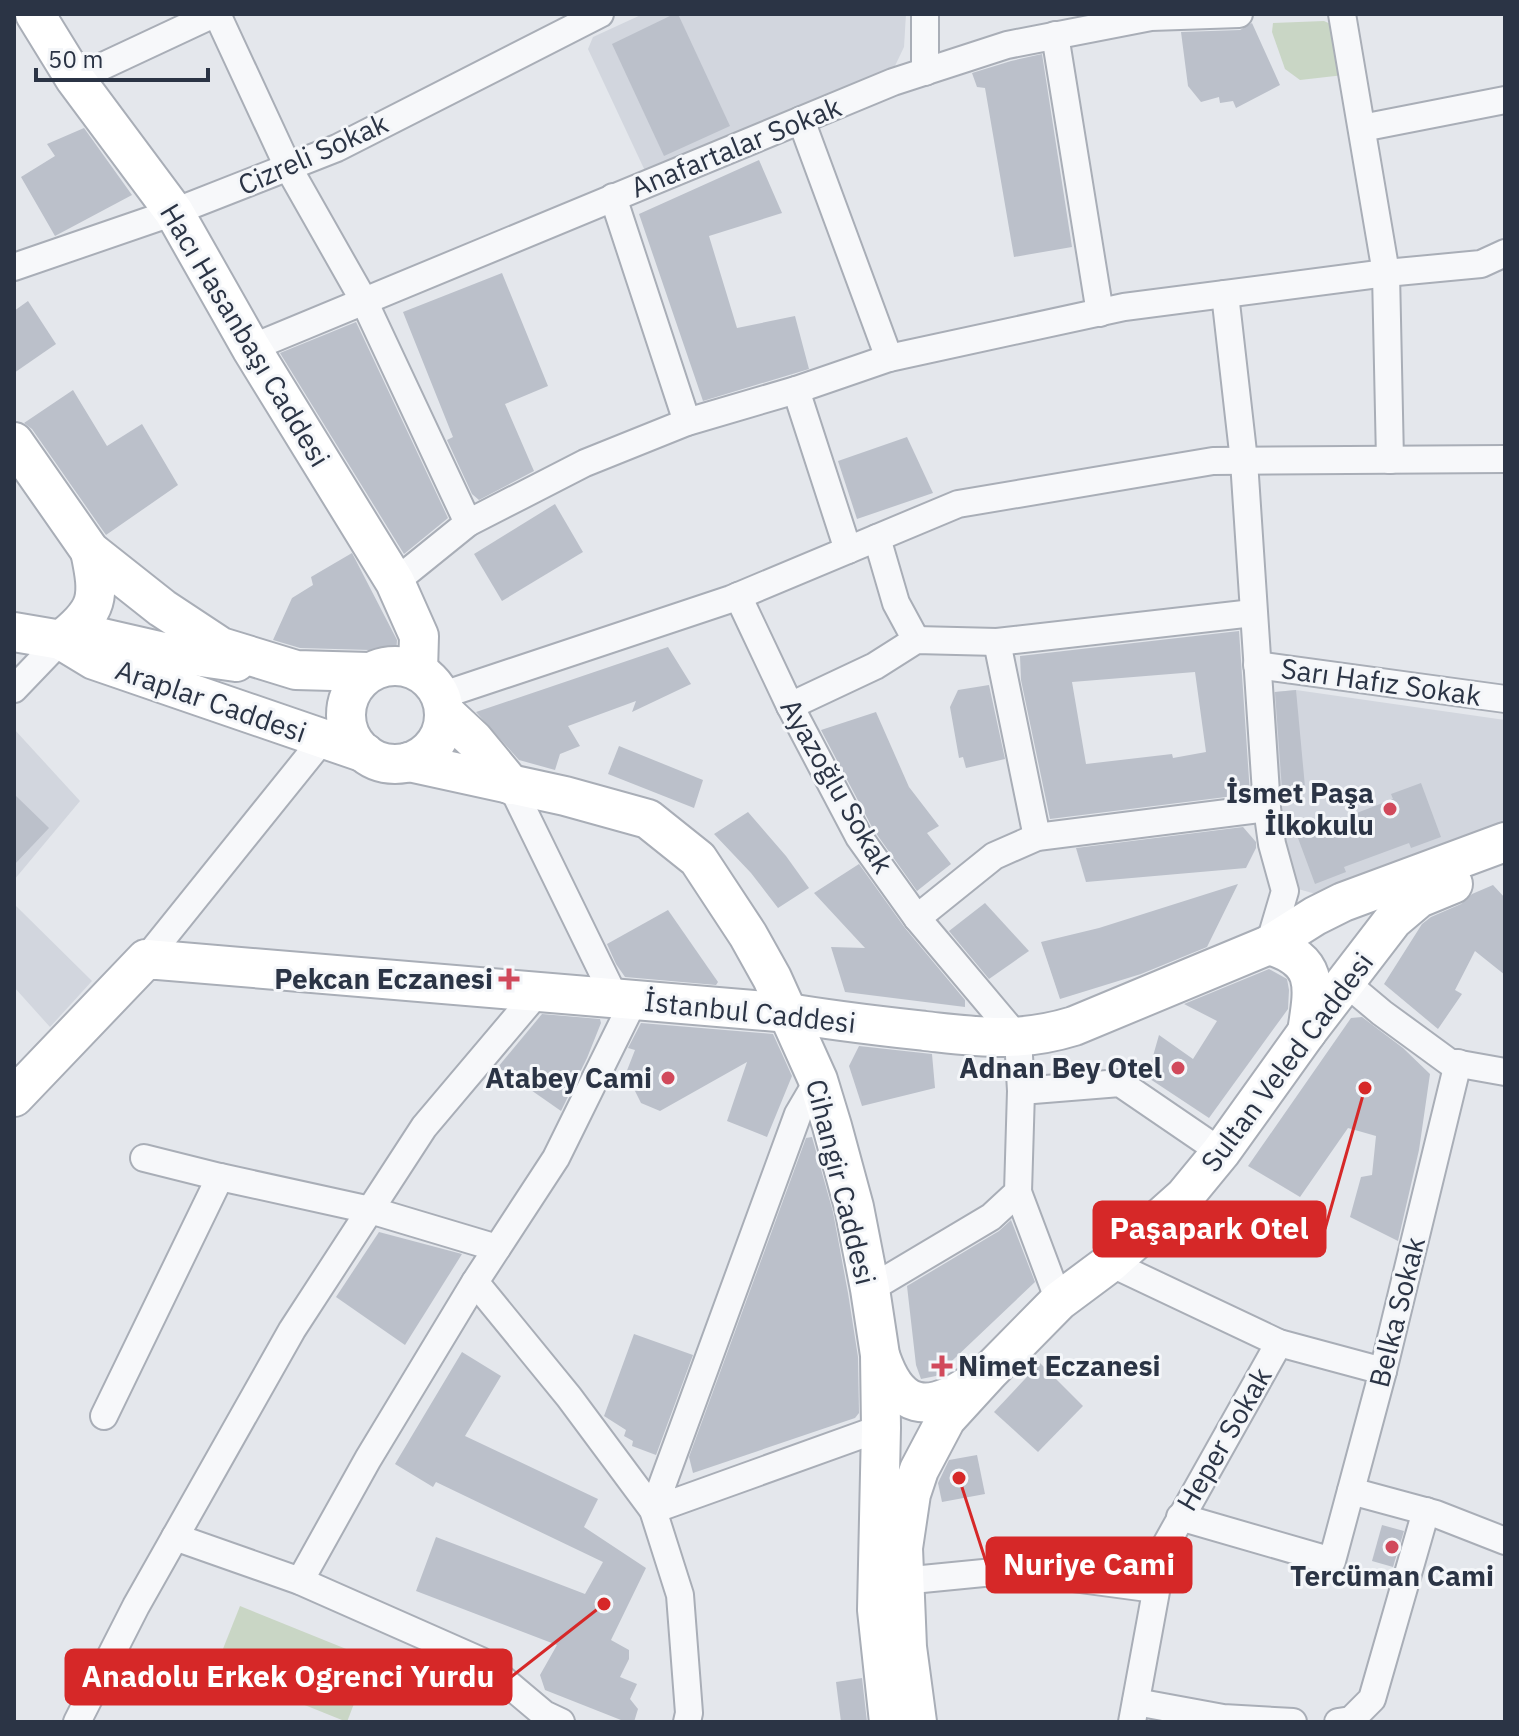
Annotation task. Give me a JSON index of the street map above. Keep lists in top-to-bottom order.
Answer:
{
  "streets": {
    "street": [
      "Anafartalar Sokak",
      "Cizreli Sokak",
      "Hacı Hasanbaşı Caddesi",
      "Sarı Hafız Sokak",
      "Araplar Caddesi",
      "Ayazoğlu Sokak",
      "İstanbul Caddesi",
      "Sultan Veled Caddesi",
      "Cihangir Caddesi",
      "Belka Sokak",
      "Heper Sokak"
    ]
  },
  "crossings": [
    ["Anafartalar Sokak", "Hacı Hasanbaşı Caddesi"],
    ["Cizreli Sokak", "Hacı Hasanbaşı Caddesi"],
    ["Hacı Hasanbaşı Caddesi", "Araplar Caddesi"],
    ["Hacı Hasanbaşı Caddesi", "Cihangir Caddesi"],
    ["Araplar Caddesi", "Cihangir Caddesi"],
    ["Ayazoğlu Sokak", "İstanbul Caddesi"],
    ["İstanbul Caddesi", "Cihangir Caddesi"],
    ["Belka Sokak", "Heper Sokak"]
  ],
  "places": {
    "other": [
      "İsmet Paşa İlkokulu",
      "Adnan Bey Otel",
      "Atabey Cami",
      "Paşapark Otel",
      "Nuriye Cami",
      "Tercüman Cami",
      "Anadolu Erkek Ogrenci Yurdu"
    ],
    "health": ["Pekcan Eczanesi", "Nimet Eczanesi"]
  },
  "scale_bar": "50 m"
}
